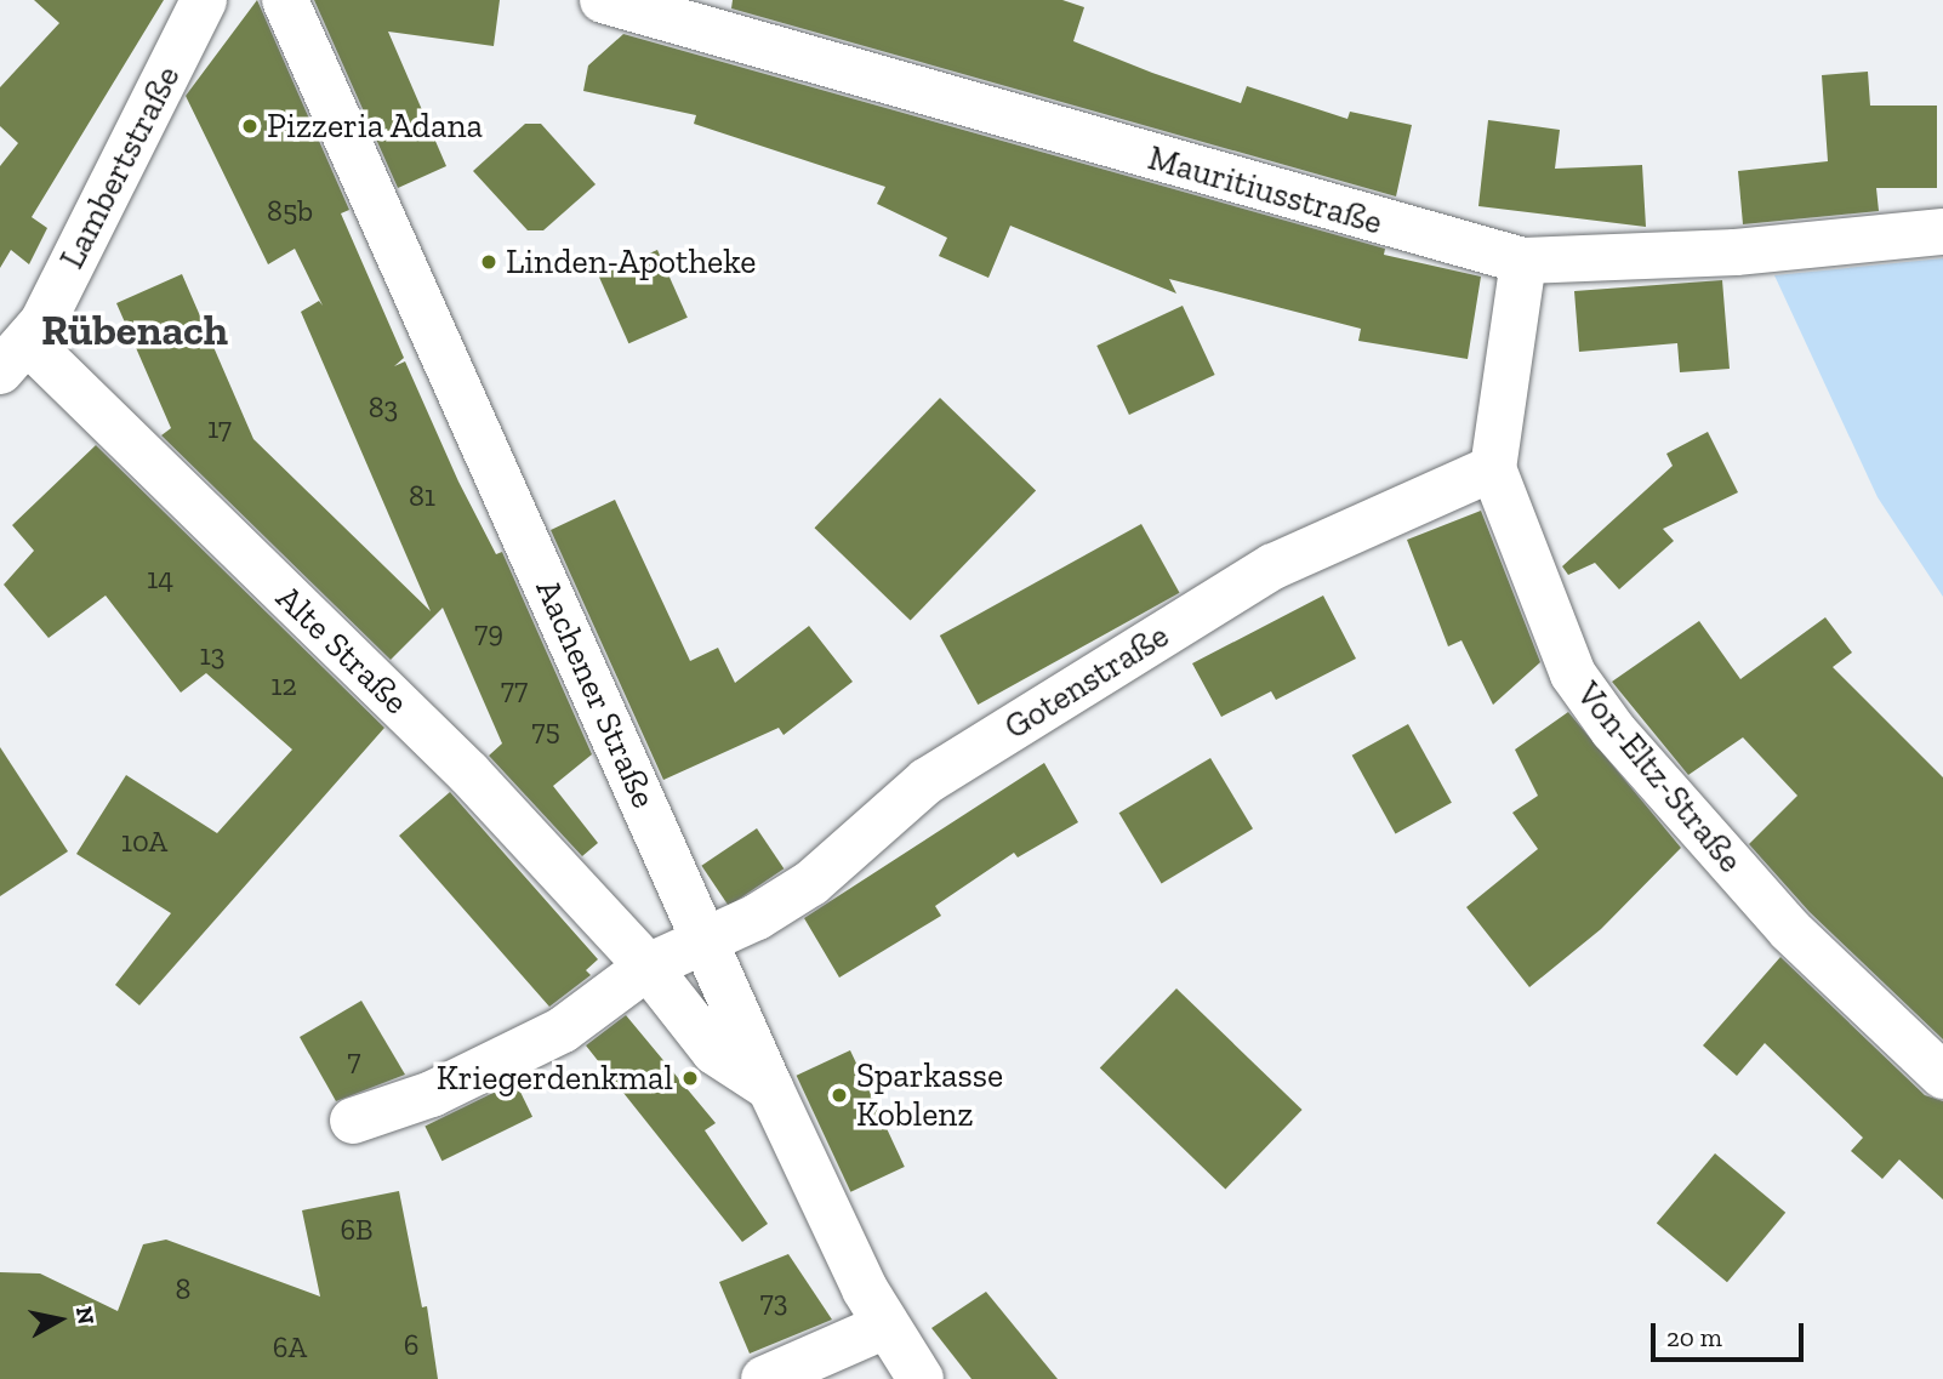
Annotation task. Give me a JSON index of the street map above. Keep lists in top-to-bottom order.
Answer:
{
  "streets": {
    "street": [
      "Lambertstraße",
      "Mauritiusstraße",
      "Alte Straße",
      "Gotenstraße",
      "Aachener Straße",
      "Von-Eltz-Straße"
    ]
  },
  "crossings": [
    ["Lambertstraße", "Alte Straße"],
    ["Mauritiusstraße", "Von-Eltz-Straße"],
    ["Alte Straße", "Aachener Straße"],
    ["Gotenstraße", "Aachener Straße"],
    ["Gotenstraße", "Von-Eltz-Straße"]
  ],
  "districts": ["Rübenach"],
  "places": [
    "Pizzeria Adana",
    "Linden-Apotheke",
    "Kriegerdenkmal",
    "Sparkasse Koblenz"
  ],
  "house_numbers": [
    "85b",
    "83",
    "17",
    "81",
    "14",
    "79",
    "13",
    "12",
    "77",
    "75",
    "10A",
    "7",
    "6B",
    "8",
    "73",
    "6",
    "6A"
  ],
  "scale_bar": "20 m",
  "north": "right"
}
